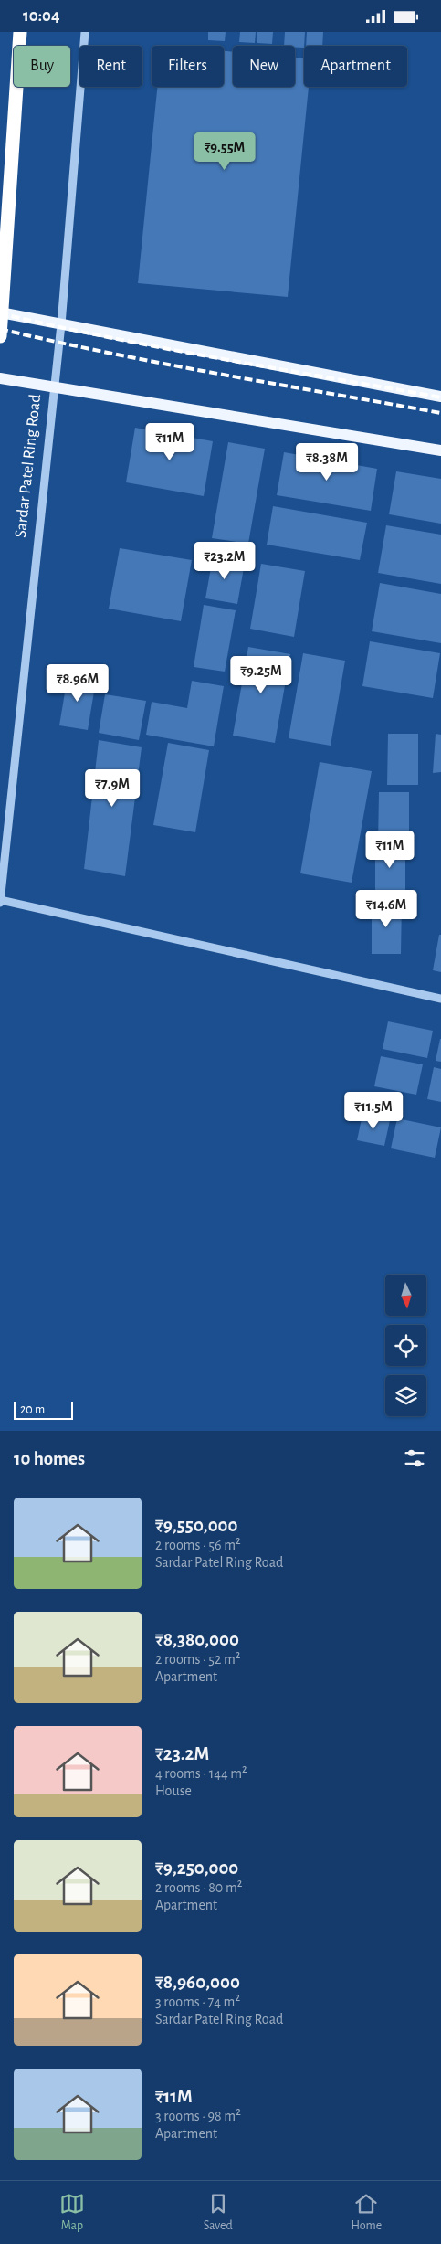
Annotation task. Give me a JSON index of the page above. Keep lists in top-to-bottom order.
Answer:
{
  "streets": {
    "street": ["Sardar Patel Ring Road"]
  },
  "scale_bar": "20 m",
  "north": "bottom",
  "page": {
    "status": "10:04",
    "chip": [
      "Buy",
      "Rent",
      "Filters",
      "New",
      "Apartment"
    ],
    "price": [
      "₹9.55M",
      "₹11M",
      "₹8.38M",
      "₹23.2M",
      "₹9.25M",
      "₹8.96M",
      "₹7.9M",
      "₹11M",
      "₹14.6M",
      "₹11.5M"
    ],
    "scale": "20 m",
    "heading": "10 homes",
    "list": [
      {
        "name": "₹9,550,000",
        "note": "2 rooms · 56 m² · Sardar Patel Ring Road"
      },
      {
        "name": "₹8,380,000",
        "note": "2 rooms · 52 m² · Apartment"
      },
      {
        "name": "₹23.2M",
        "note": "4 rooms · 144 m² · House"
      },
      {
        "name": "₹9,250,000",
        "note": "2 rooms · 80 m² · Apartment"
      },
      {
        "name": "₹8,960,000",
        "note": "3 rooms · 74 m² · Sardar Patel Ring Road"
      },
      {
        "name": "₹11M",
        "note": "3 rooms · 98 m² · Apartment"
      }
    ],
    "tabs": ["Map", "Saved", "Home"]
  }
}
